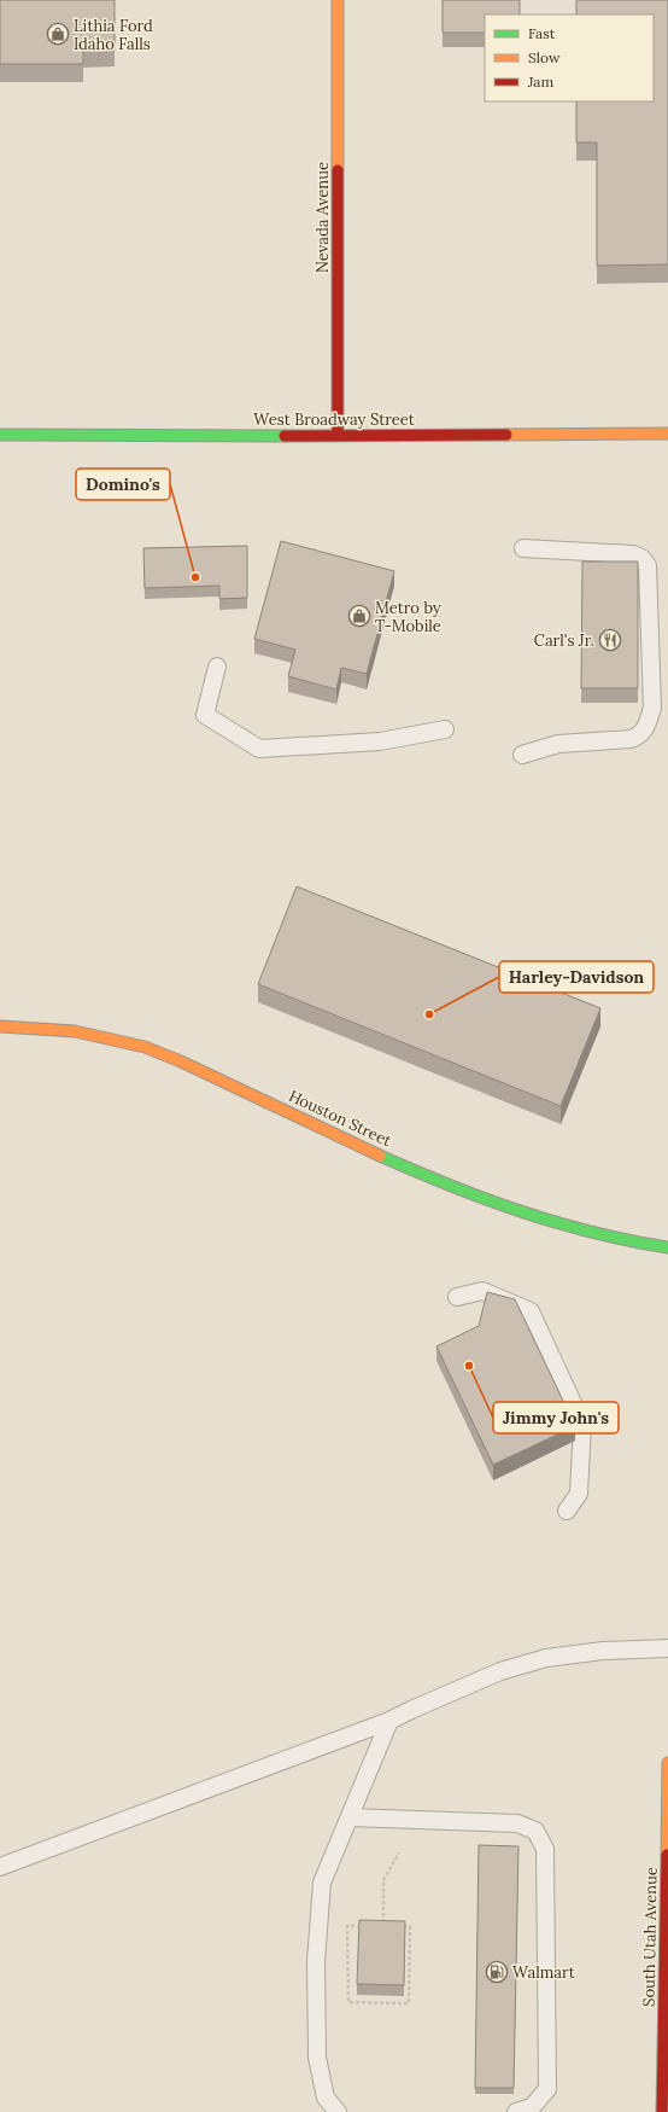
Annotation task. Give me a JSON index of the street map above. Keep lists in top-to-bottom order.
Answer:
{
  "streets": {
    "street": [
      "Nevada Avenue",
      "West Broadway Street",
      "Houston Street",
      "South Utah Avenue"
    ]
  },
  "crossings": [
    ["Nevada Avenue", "West Broadway Street"]
  ],
  "places": {
    "shop": ["Lithia Ford Idaho Falls", "Metro by T-Mobile"],
    "other": ["Domino's", "Harley-Davidson", "Jimmy John's"],
    "restaurant": ["Carl's Jr."],
    "fuel station": ["Walmart"]
  },
  "legend": ["Fast", "Slow", "Jam"]
}
